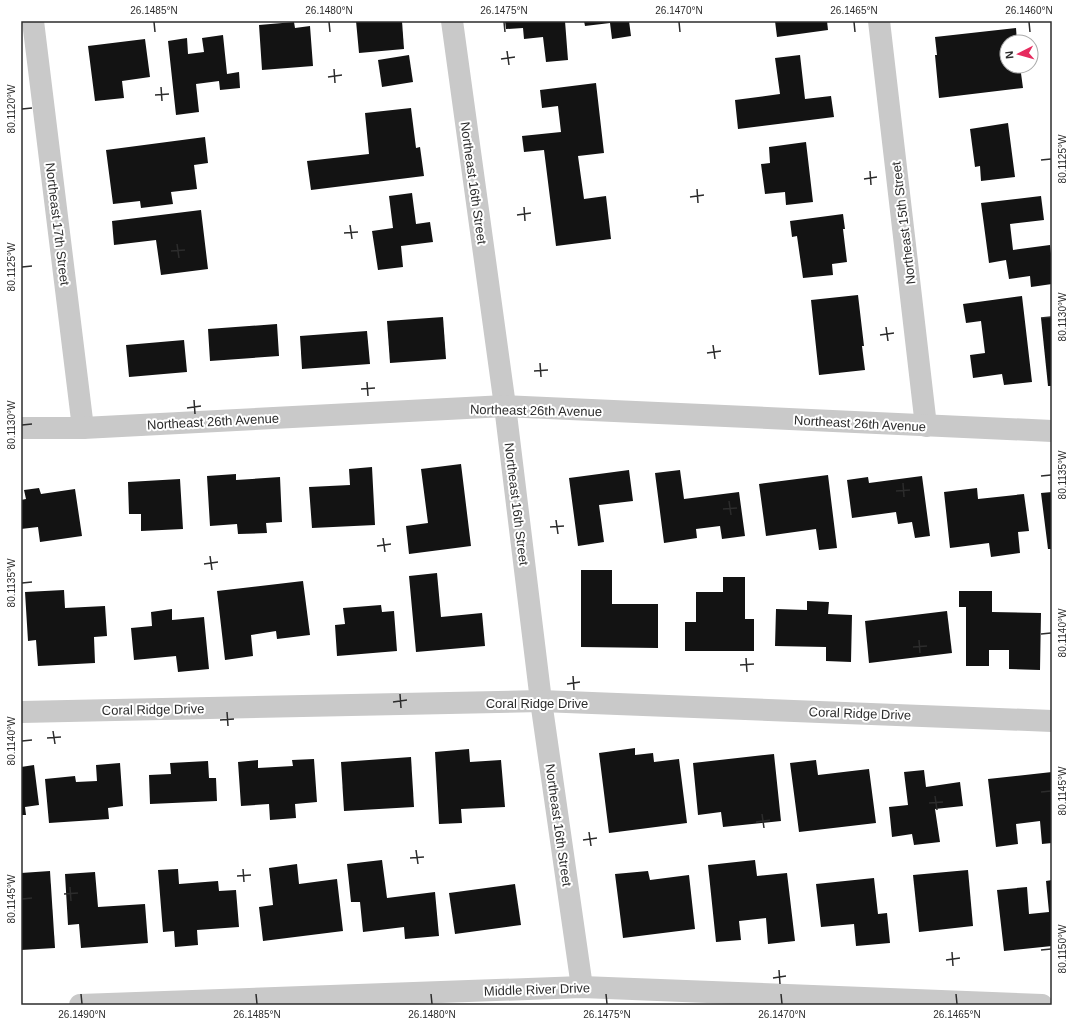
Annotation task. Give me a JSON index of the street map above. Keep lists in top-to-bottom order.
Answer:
{
  "streets": {
    "street": [
      "Northeast 16th Street",
      "Northeast 15th Street",
      "Northeast 17th Street",
      "Northeast 26th Avenue",
      "Coral Ridge Drive",
      "Middle River Drive"
    ]
  },
  "crossings": [
    ["Northeast 16th Street", "Northeast 26th Avenue"],
    ["Northeast 16th Street", "Coral Ridge Drive"],
    ["Northeast 16th Street", "Middle River Drive"],
    ["Northeast 15th Street", "Northeast 26th Avenue"],
    ["Northeast 17th Street", "Northeast 26th Avenue"]
  ],
  "north": "left",
  "coordinates": [
    "26.1485°N",
    "26.1480°N",
    "26.1475°N",
    "26.1470°N",
    "26.1465°N",
    "26.1460°N",
    "80.1120°W",
    "80.1125°W",
    "80.1130°W",
    "80.1135°W",
    "80.1140°W",
    "80.1145°W",
    "80.1150°W",
    "26.1490°N"
  ]
}
